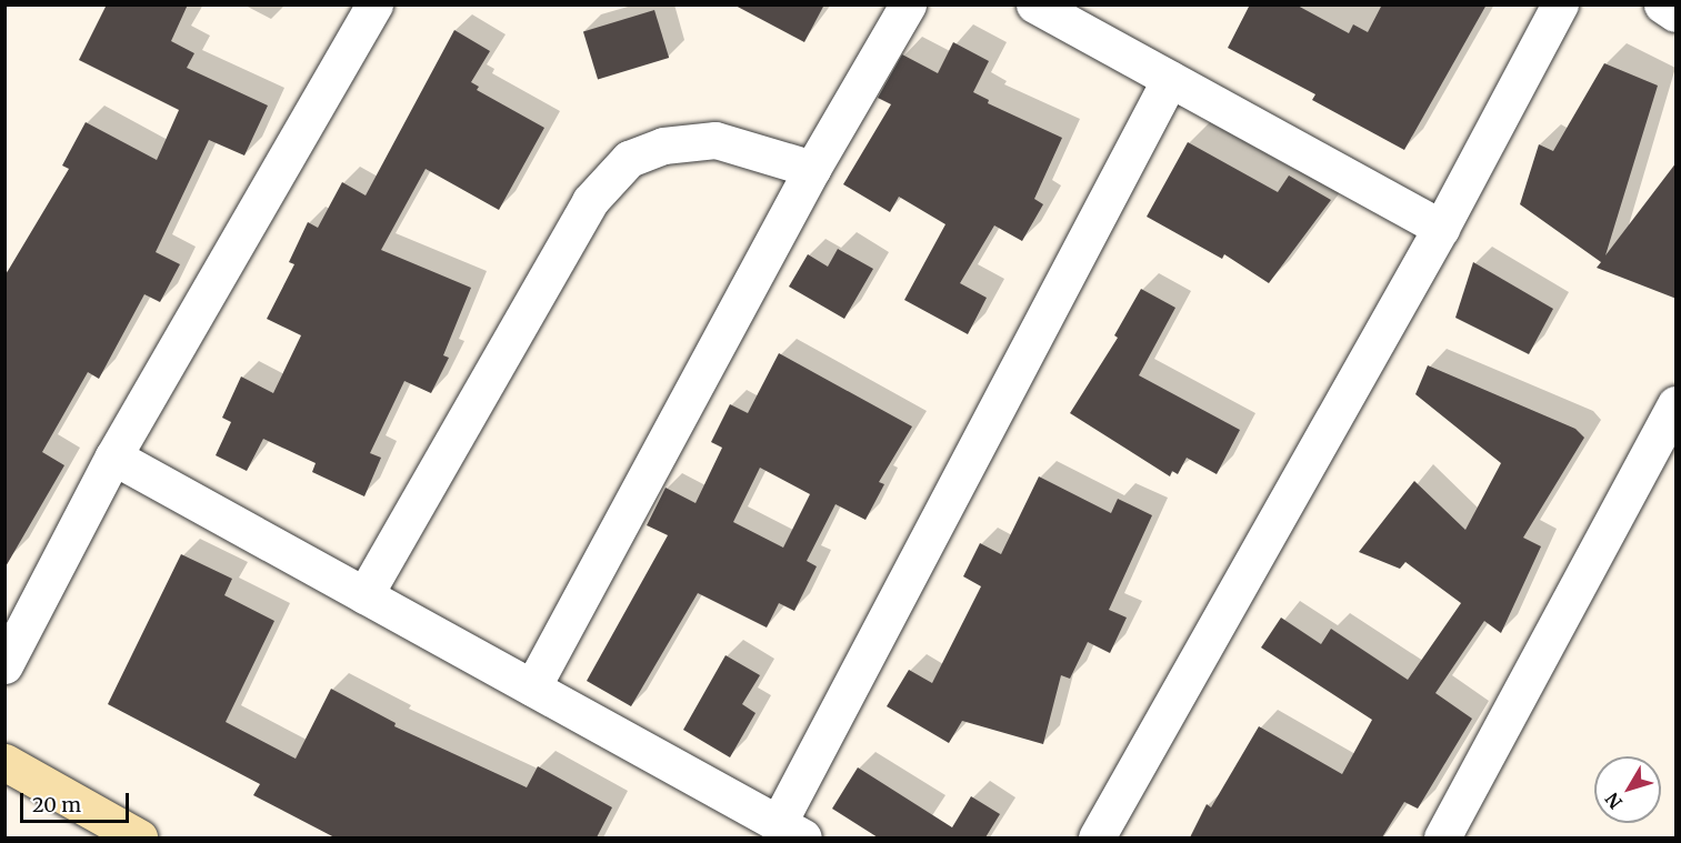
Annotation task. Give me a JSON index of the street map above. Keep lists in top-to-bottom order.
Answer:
{
  "scale_bar": "20 m",
  "north": "bottom left"
}
